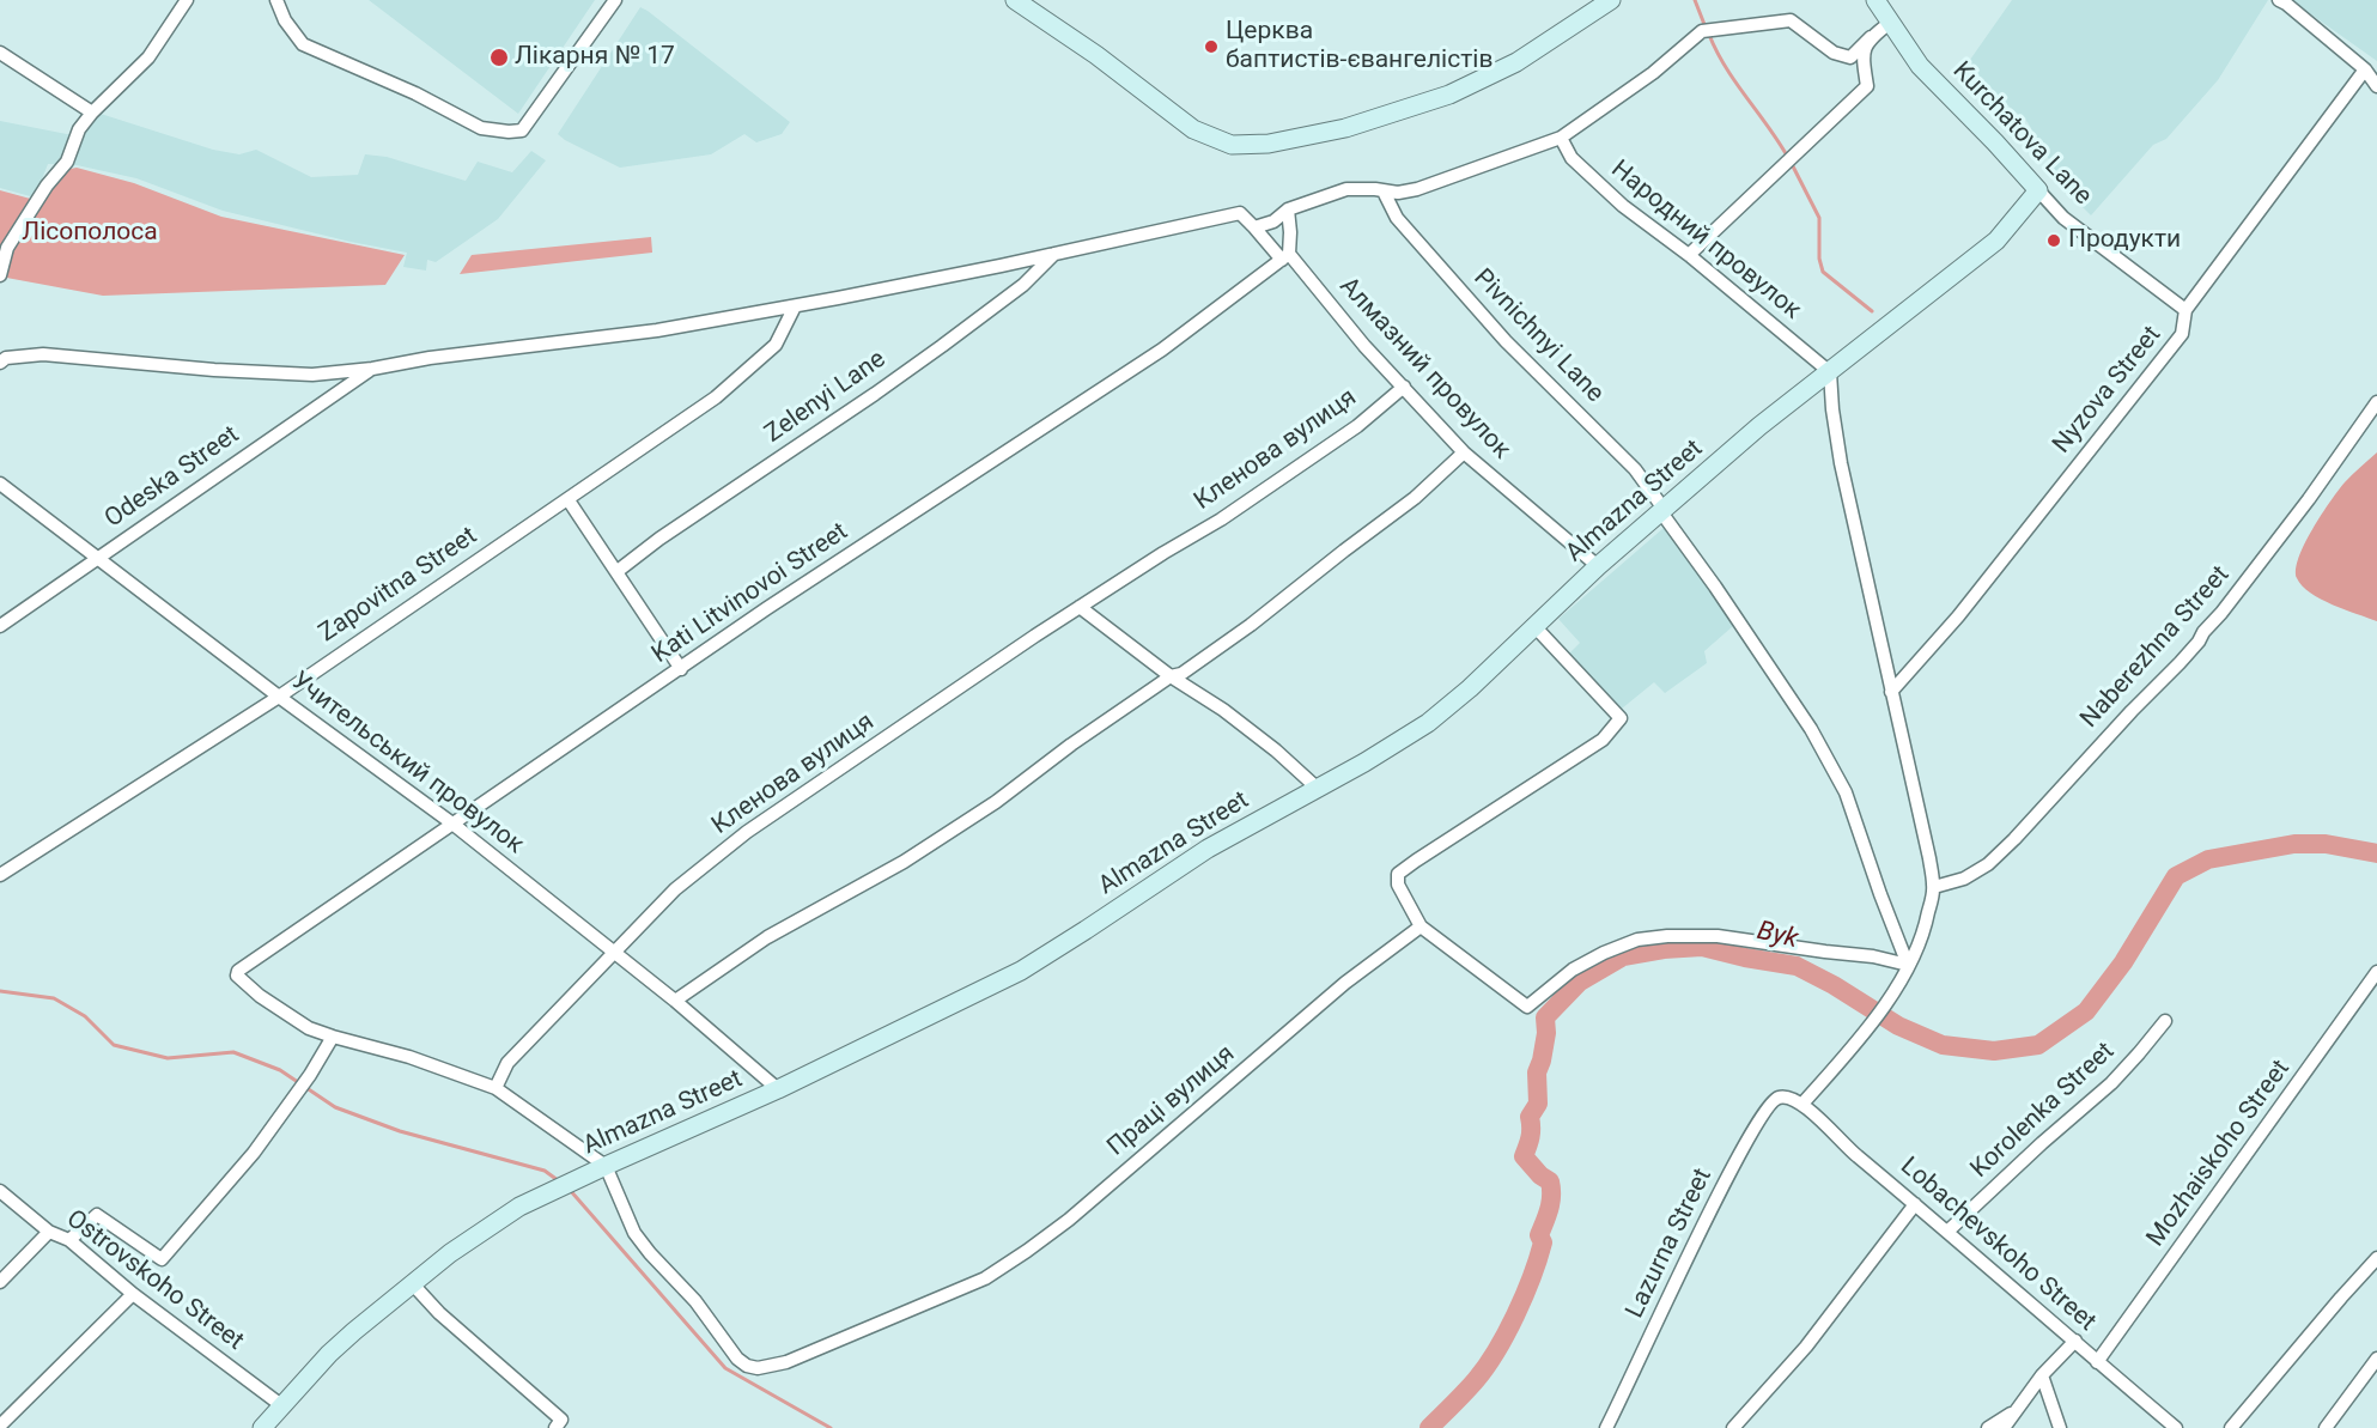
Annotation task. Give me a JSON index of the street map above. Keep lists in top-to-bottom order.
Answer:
{
  "streets": {
    "main road": ["Kurchatova Lane", "Almazna Street"],
    "street": [
      "Народний провулок",
      "Pivnichnyi Lane",
      "Алмазний провулок",
      "Nyzova Street",
      "Zelenyi Lane",
      "Кленова вулиця",
      "Odeska Street",
      "Zapovitna Street",
      "Kati Litvinovoi Street",
      "Naberezhna Street",
      "Учительський провулок",
      "Праці вулиця",
      "Korolenka Street",
      "Mozhaiskoho Street",
      "Lazurna Street",
      "Lobachevskoho Street",
      "Ostrovskoho Street"
    ]
  },
  "crossings": [
    ["Kurchatova Lane", "Nyzova Street"],
    ["Kurchatova Lane", "Almazna Street"],
    ["Народний провулок", "Almazna Street"],
    ["Pivnichnyi Lane", "Almazna Street"],
    ["Алмазний провулок", "Кленова вулиця"],
    ["Алмазний провулок", "Almazna Street"],
    ["Алмазний провулок", "Kati Litvinovoi Street"],
    ["Кленова вулиця", "Учительський провулок"],
    ["Odeska Street", "Учительський провулок"],
    ["Almazna Street", "Учительський провулок"],
    ["Almazna Street", "Праці вулиця"],
    ["Almazna Street", "Ostrovskoho Street"],
    ["Zapovitna Street", "Учительський провулок"],
    ["Kati Litvinovoi Street", "Учительський провулок"],
    ["Korolenka Street", "Lobachevskoho Street"],
    ["Mozhaiskoho Street", "Lobachevskoho Street"],
    ["Lazurna Street", "Lobachevskoho Street"]
  ],
  "water": ["Byk"],
  "parks": ["Лісополоса"],
  "places": ["Церква баптистів-євангелістів", "Лікарня № 17", "Продукти"]
}
